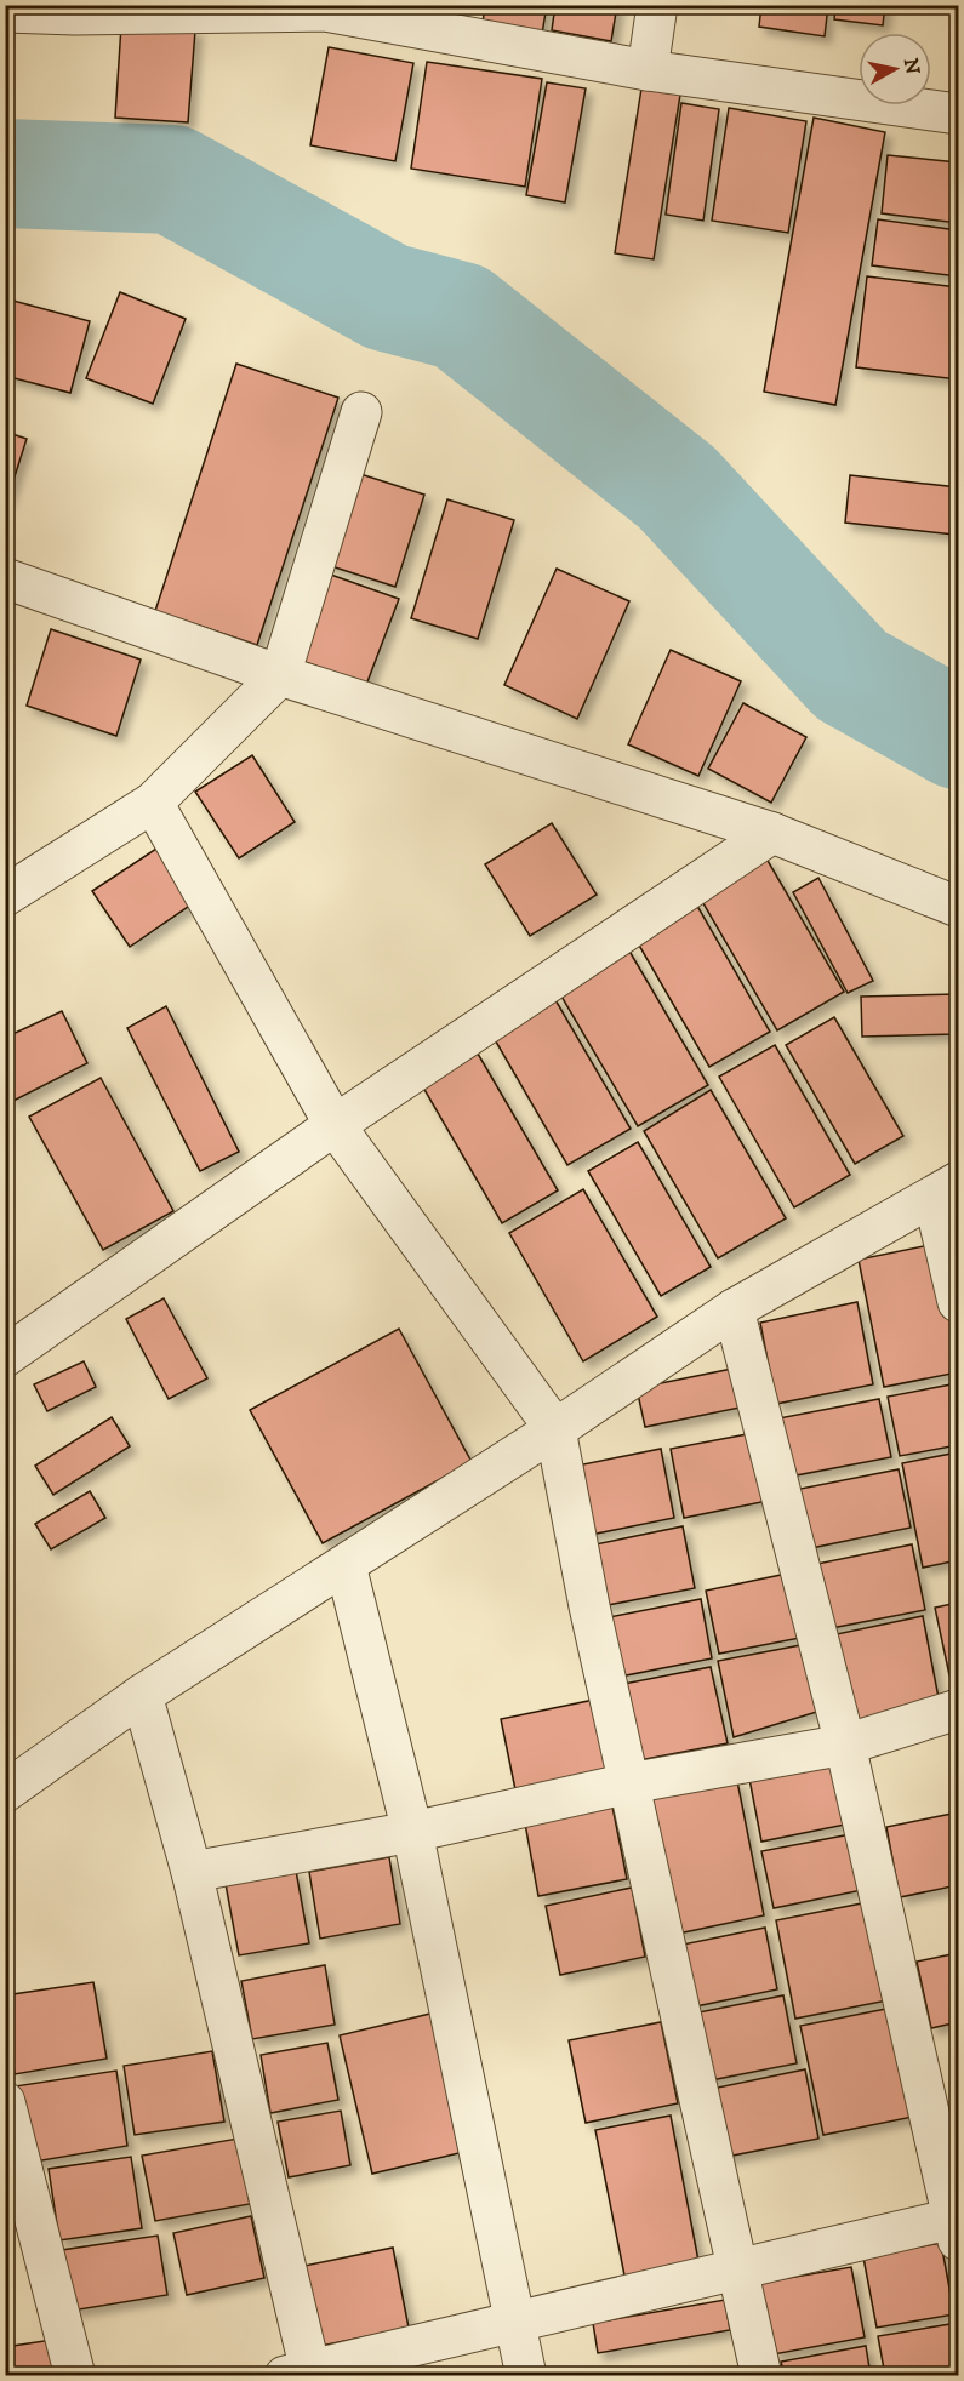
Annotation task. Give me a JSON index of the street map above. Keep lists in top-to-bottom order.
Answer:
{
  "north": "right"
}
